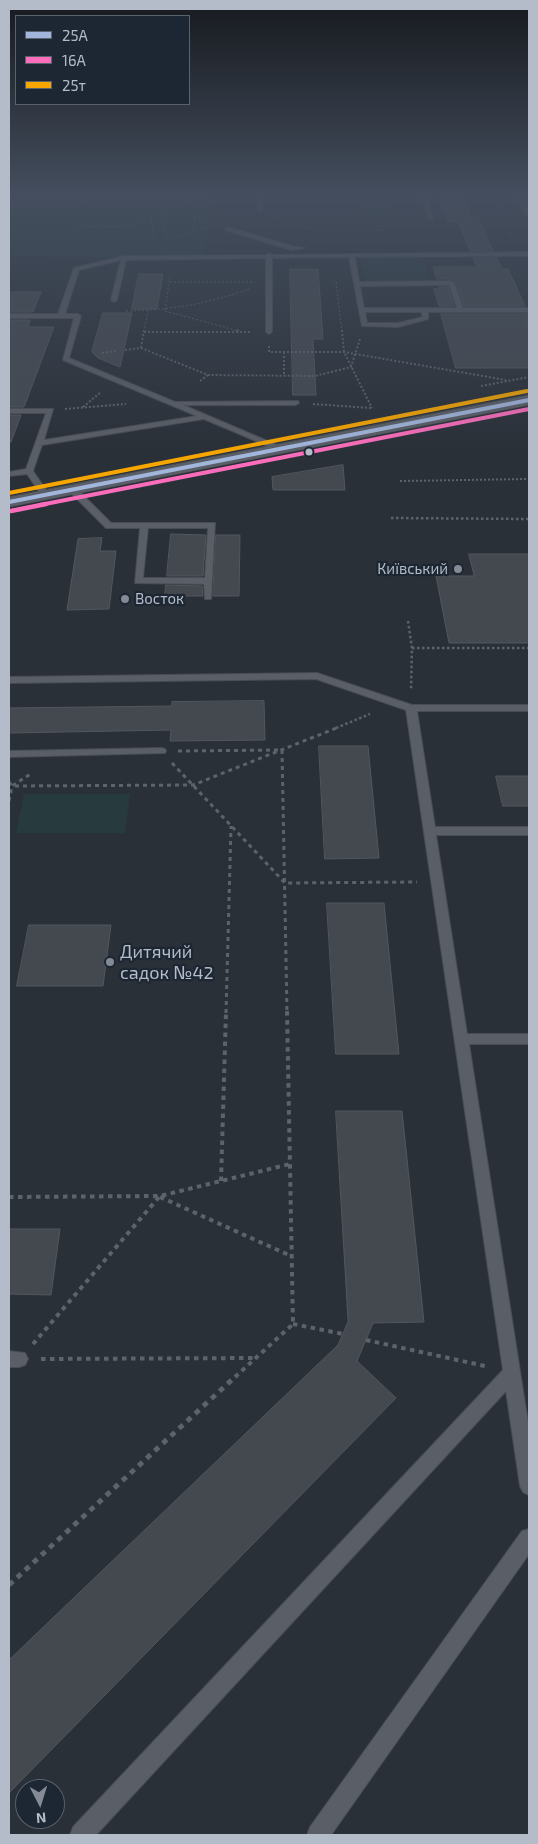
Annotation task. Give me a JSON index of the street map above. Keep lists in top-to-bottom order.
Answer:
{
  "places": ["Київський", "Восток", "Дитячий садок №42"],
  "lines": ["transit line 25т", "transit line 25А", "transit line 16А"],
  "legend": ["25А", "16А", "25т"],
  "north": "bottom"
}
